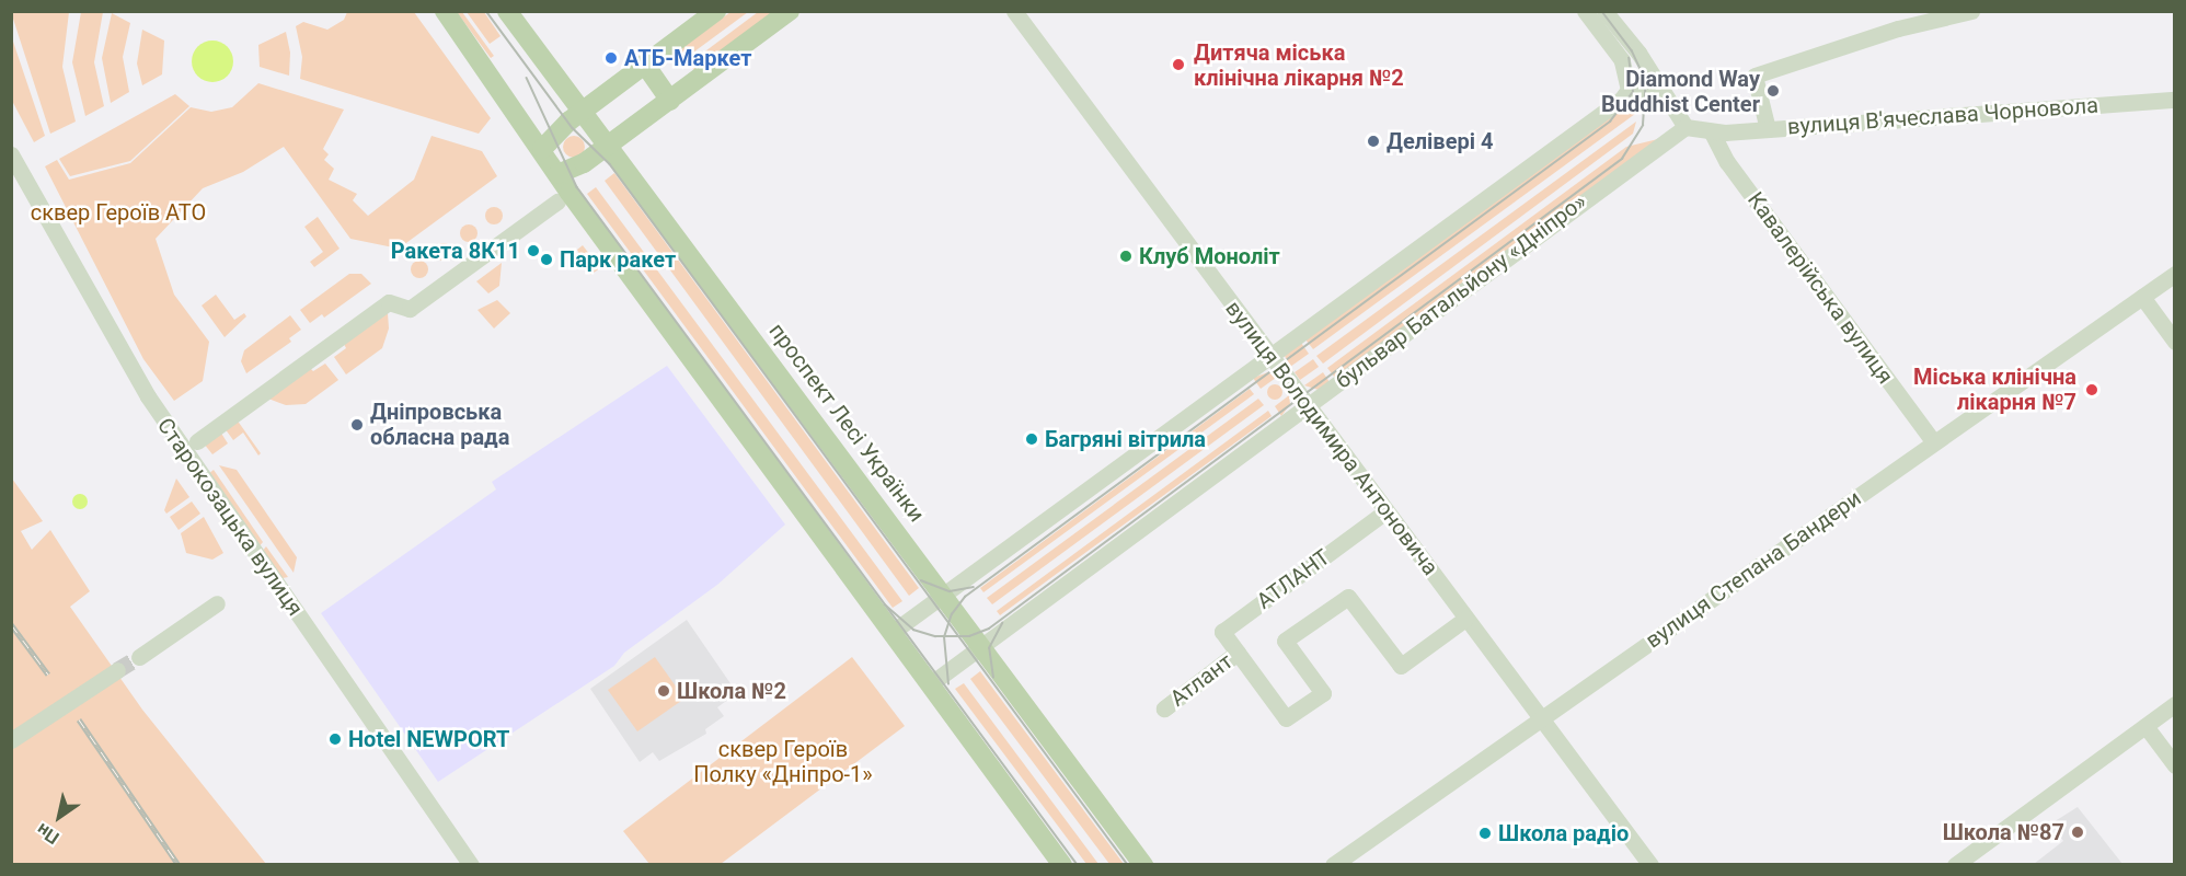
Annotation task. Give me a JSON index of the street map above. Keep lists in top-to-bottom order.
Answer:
{
  "streets": {
    "main road": ["проспект Лесі Українки"],
    "street": [
      "вулиця В'ячеслава Чорновола",
      "Кавалерійська вулиця",
      "бульвар Батальйону «Дніпро»",
      "вулиця Володимира Антоновича",
      "Старокозацька вулиця",
      "вулиця Степана Бандери",
      "АТЛАНТ",
      "Атлант"
    ]
  },
  "crossings": [
    ["вулиця В'ячеслава Чорновола", "Кавалерійська вулиця"],
    ["Кавалерійська вулиця", "вулиця Степана Бандери"],
    ["бульвар Батальйону «Дніпро»", "проспект Лесі Українки"],
    ["бульвар Батальйону «Дніпро»", "вулиця Володимира Антоновича"],
    ["вулиця Володимира Антоновича", "вулиця Степана Бандери"],
    ["вулиця Володимира Антоновича", "АТЛАНТ"],
    ["вулиця Володимира Антоновича", "Атлант"],
    ["АТЛАНТ", "Атлант"]
  ],
  "parks": ["сквер Героїв АТО", "сквер Героїв Полку «Дніпро-1»"],
  "places": [
    "АТБ-Маркет",
    "Дитяча міська клінічна лікарня №2",
    "Diamond Way Buddhist Center",
    "Делівері 4",
    "Ракета 8К11",
    "Клуб Моноліт",
    "Парк ракет",
    "Міська клінічна лікарня №7",
    "Дніпровська обласна рада",
    "Багряні вітрила",
    "Школа №2",
    "Hotel NEWPORT",
    "Школа №87",
    "Школа радіо"
  ],
  "north": "bottom left"
}
